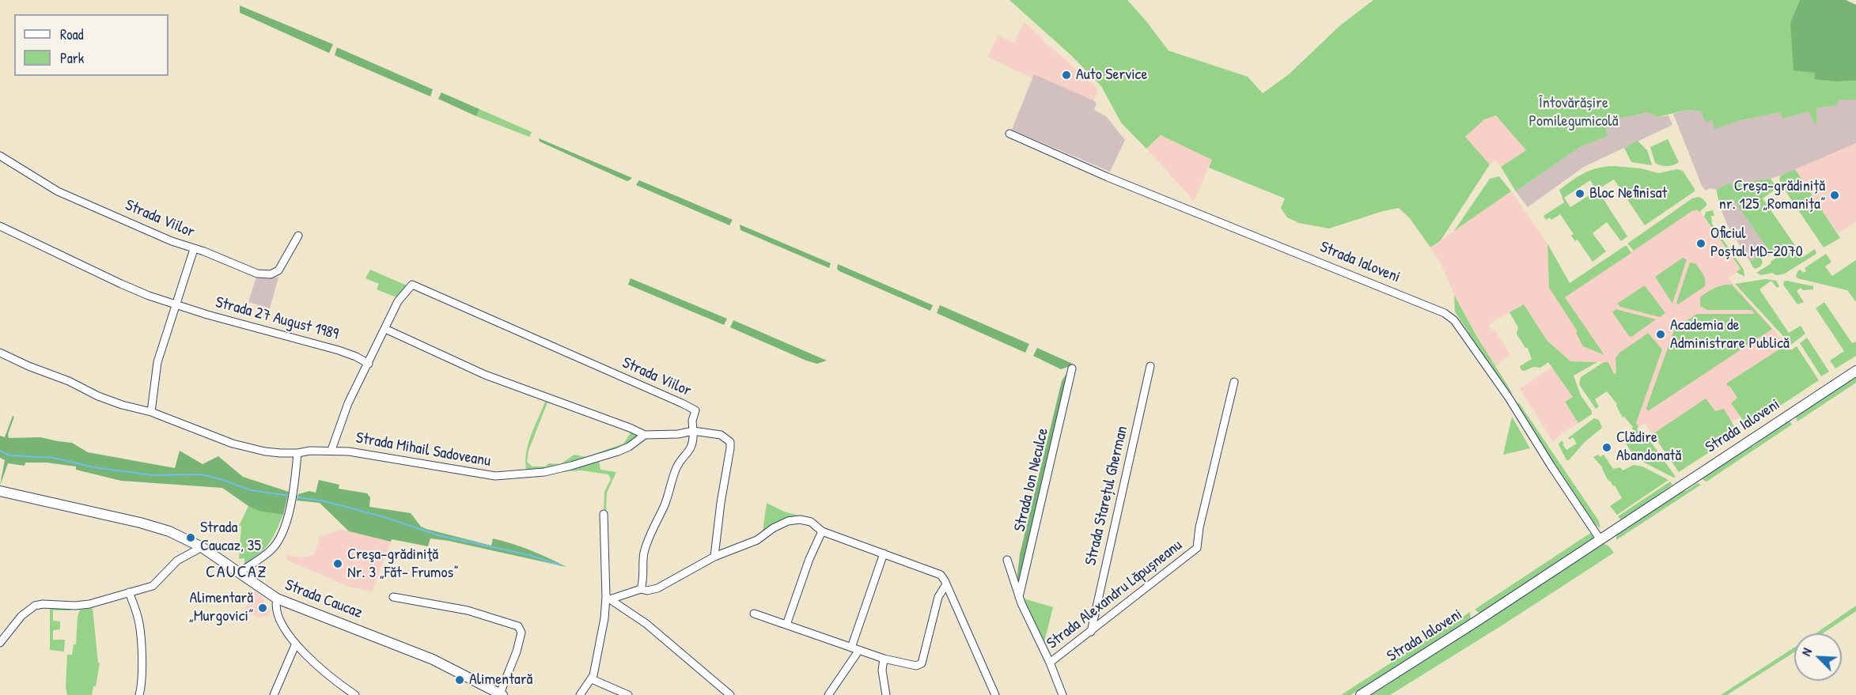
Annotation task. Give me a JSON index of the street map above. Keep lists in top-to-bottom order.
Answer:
{
  "streets": {
    "street": [
      "Strada Viilor",
      "Strada Ialoveni",
      "Strada 27 August 1989",
      "Strada Mihail Sadoveanu",
      "Strada Ion Neculce",
      "Strada Starețul Gherman",
      "Strada Alexandru Lăpușneanu",
      "Strada Caucaz"
    ]
  },
  "crossings": [
    ["Strada Viilor", "Strada 27 August 1989"],
    ["Strada Viilor", "Strada Mihail Sadoveanu"],
    ["Strada 27 August 1989", "Strada Mihail Sadoveanu"],
    ["Strada Starețul Gherman", "Strada Alexandru Lăpușneanu"]
  ],
  "districts": ["CAUCAZ"],
  "parks": ["Întovărășire Pomilegumicolă"],
  "places": [
    "Auto Service",
    "Bloc Nefinisat",
    "Creșa-grădiniță nr. 125 „Romanița”",
    "Oficiul Poștal MD-2070",
    "Academia de Administrare Publică",
    "Clădire Abandonată",
    "Strada Caucaz, 35",
    "Creşa-grădiniţă Nr. 3 „Făt- Frumos”",
    "Alimentară „Murgovici”",
    "Alimentară"
  ],
  "legend": ["Road", "Park"],
  "north": "top left"
}
